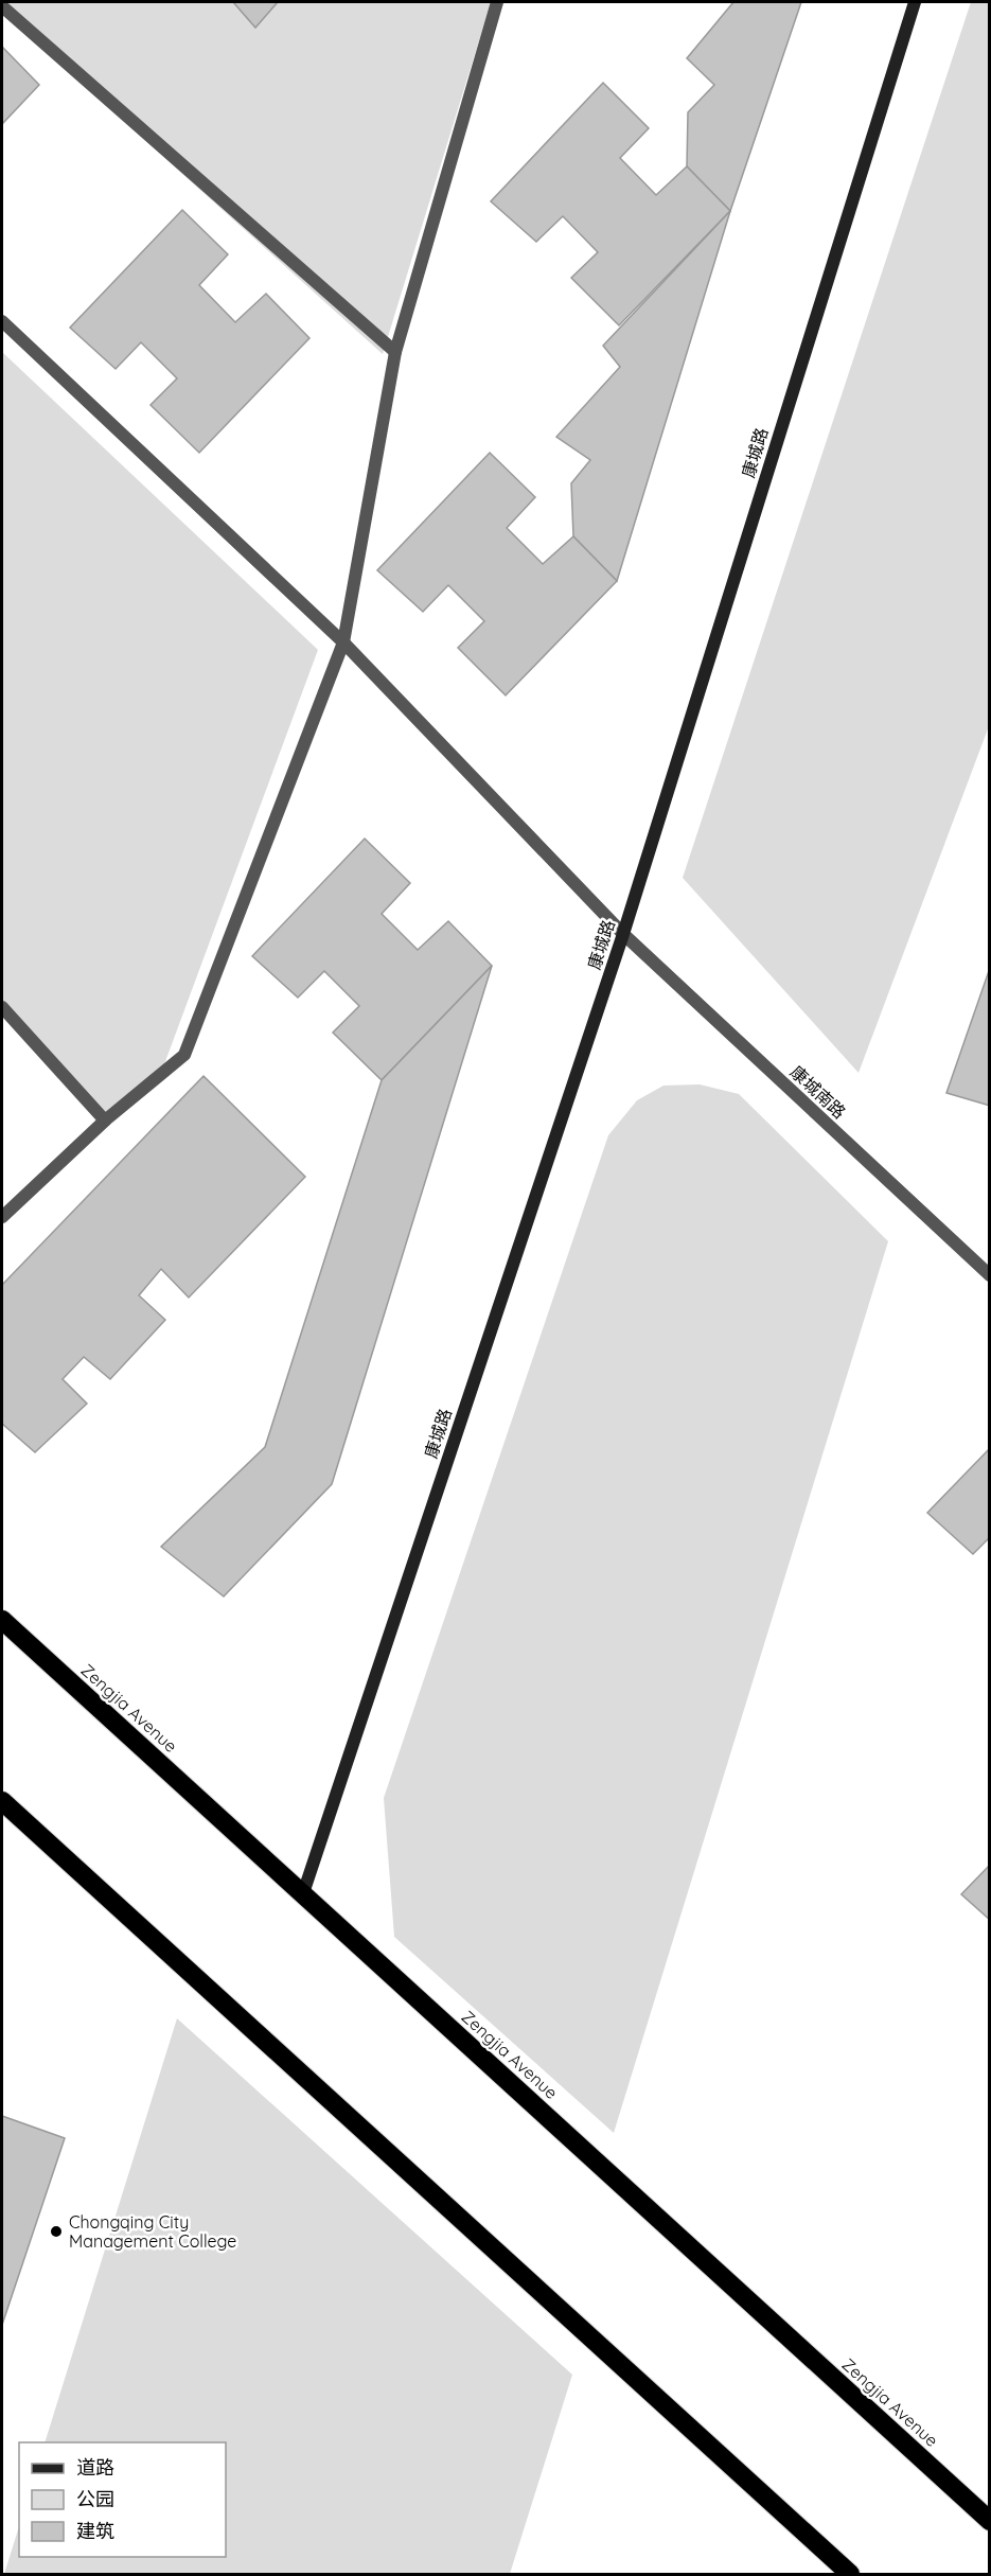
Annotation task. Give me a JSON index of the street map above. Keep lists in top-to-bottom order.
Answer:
{
  "streets": {
    "highway": ["Zengjia Avenue"],
    "street": ["康城路", "康城南路"]
  },
  "crossings": [
    ["康城路", "康城南路"],
    ["康城路", "Zengjia Avenue"]
  ],
  "places": ["Chongqing City Management College"],
  "legend": ["道路", "公园", "建筑"]
}
